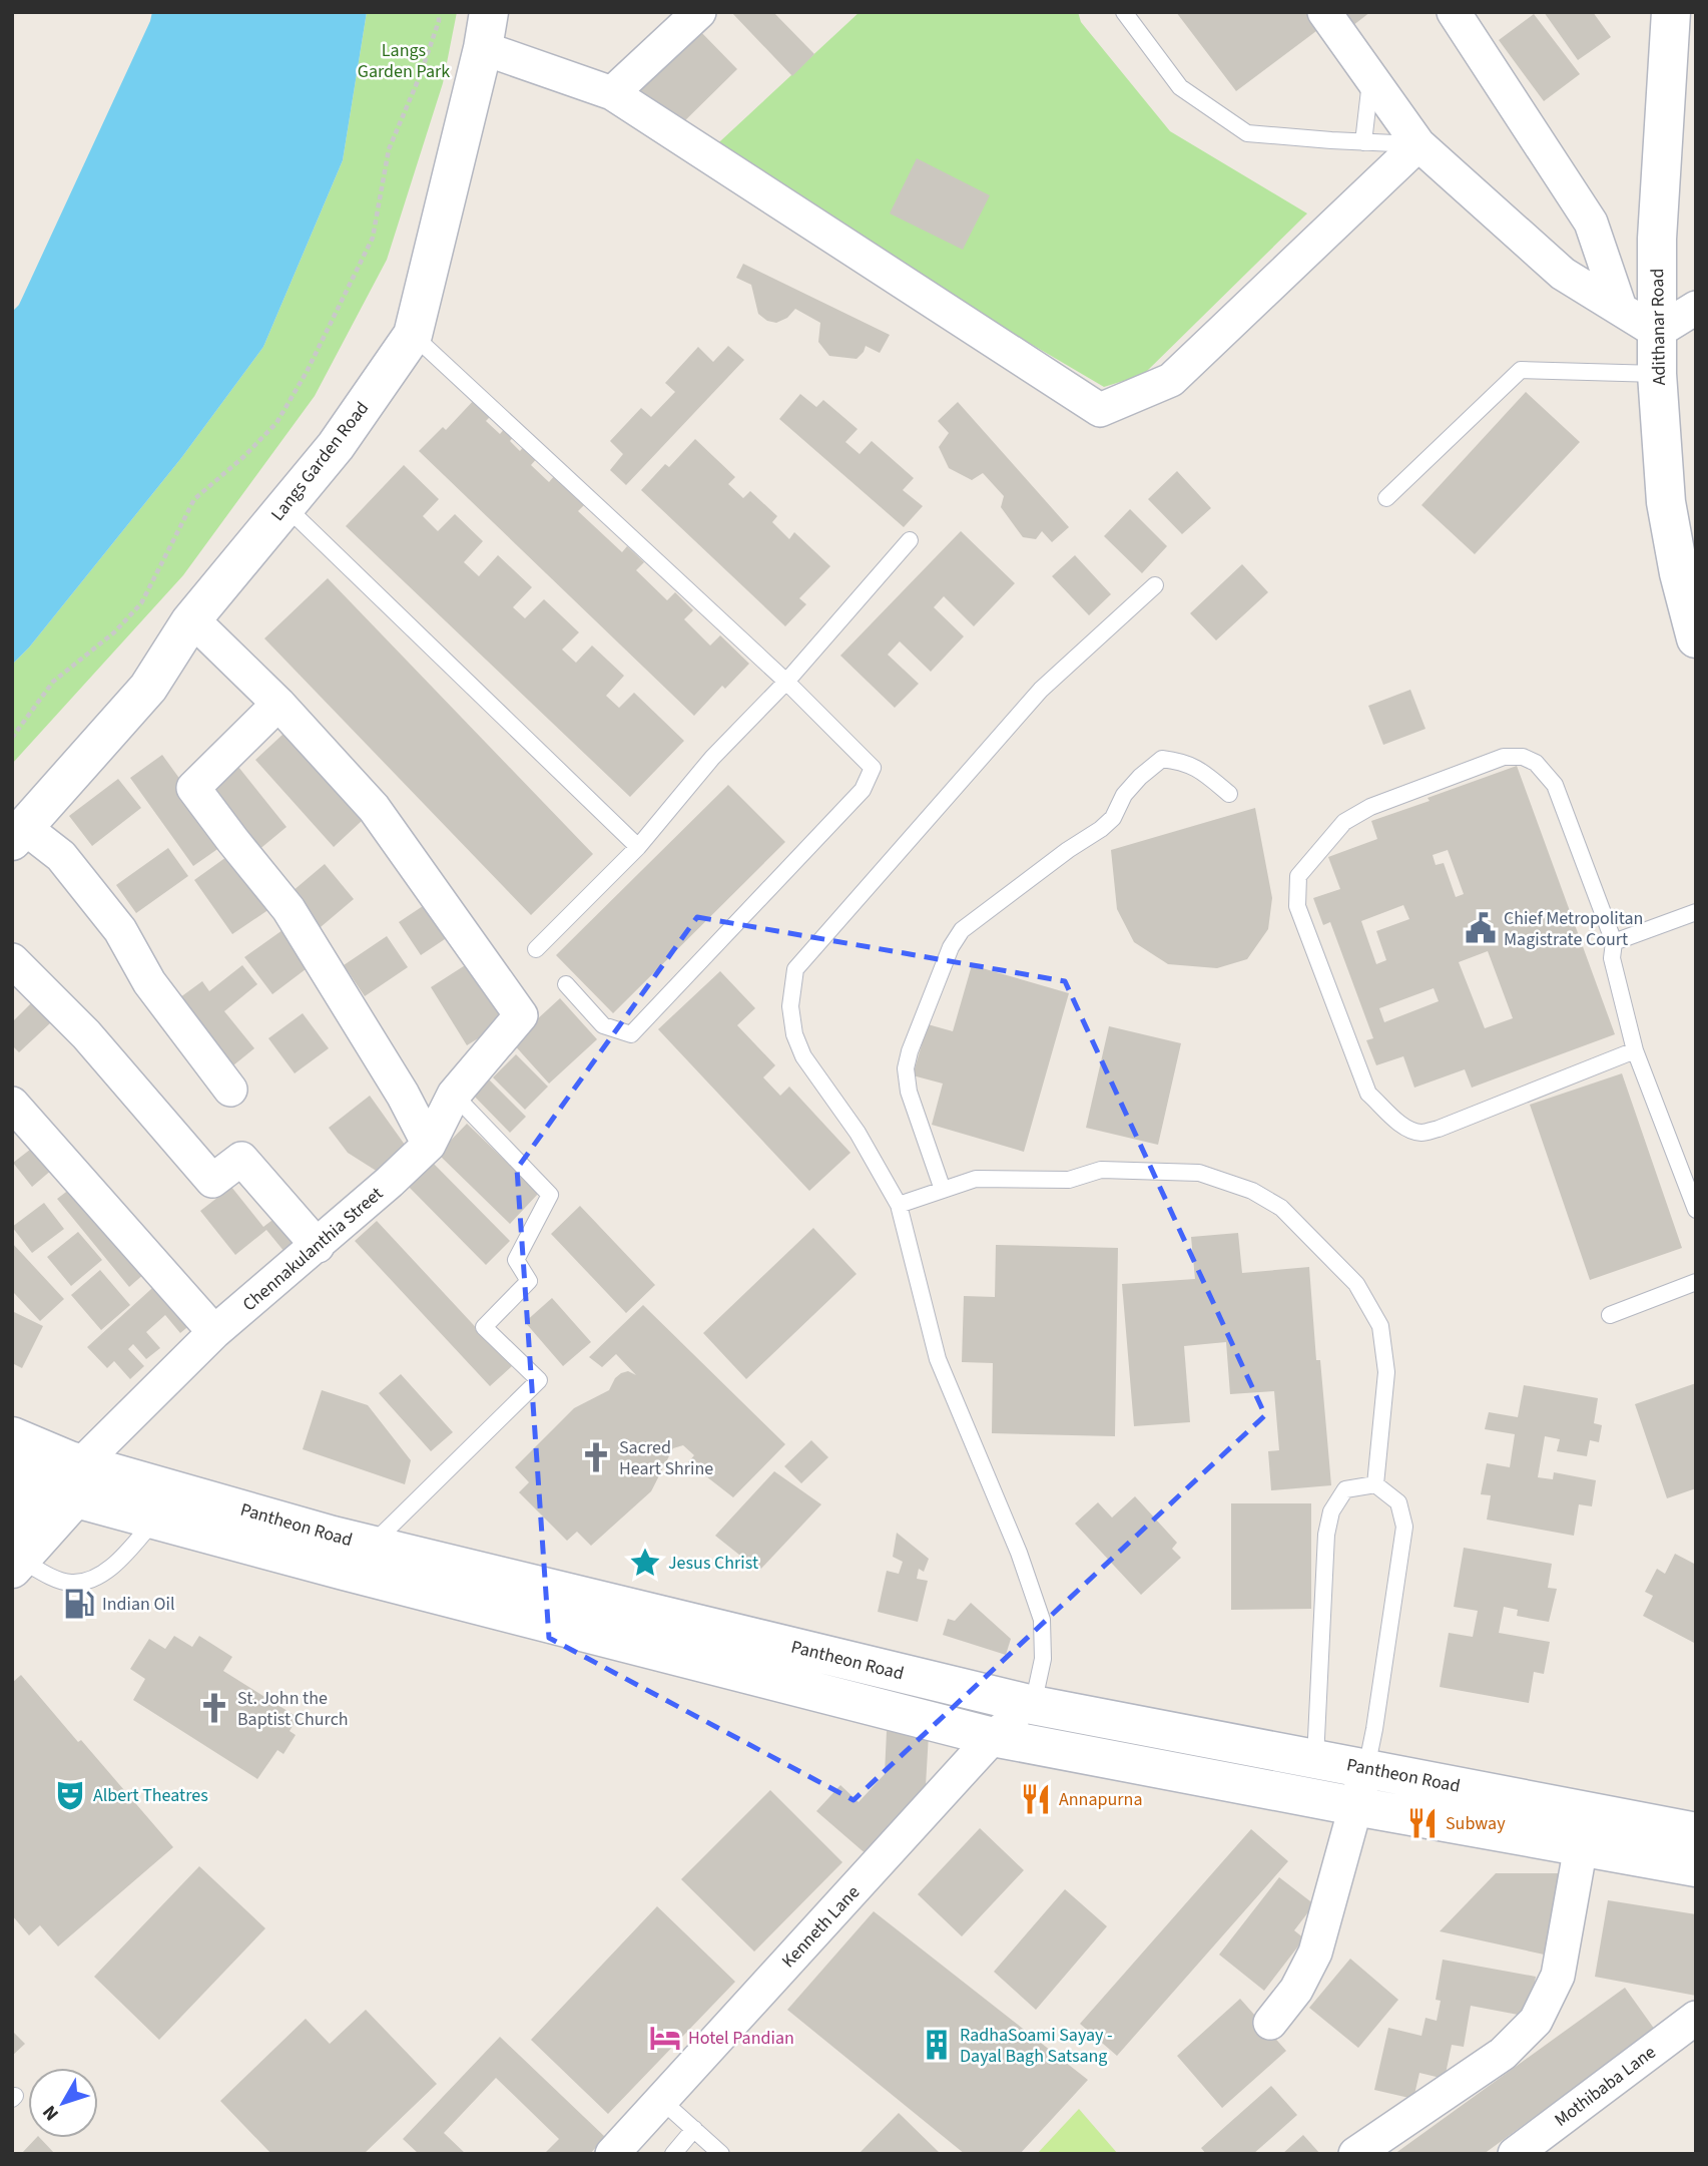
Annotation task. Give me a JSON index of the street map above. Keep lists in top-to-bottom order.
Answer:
{
  "streets": {
    "main road": ["Adithanar Road", "Langs Garden Road", "Pantheon Road"],
    "street": ["Chennakulanthia Street", "Kenneth Lane", "Mothibaba Lane"]
  },
  "crossings": [
    ["Chennakulanthia Street", "Pantheon Road"],
    ["Pantheon Road", "Kenneth Lane"]
  ],
  "parks": ["Langs Garden Park"],
  "places": {
    "public building": ["Chief Metropolitan Magistrate Court"],
    "church": ["Sacred Heart Shrine", "St. John the Baptist Church"],
    "place": ["Jesus Christ"],
    "fuel station": ["Indian Oil"],
    "theatre": ["Albert Theatres"],
    "restaurant": ["Annapurna", "Subway"],
    "hotel": ["Hotel Pandian"],
    "building": ["RadhaSoami Sayay - Dayal Bagh Satsang"]
  },
  "north": "bottom left"
}
